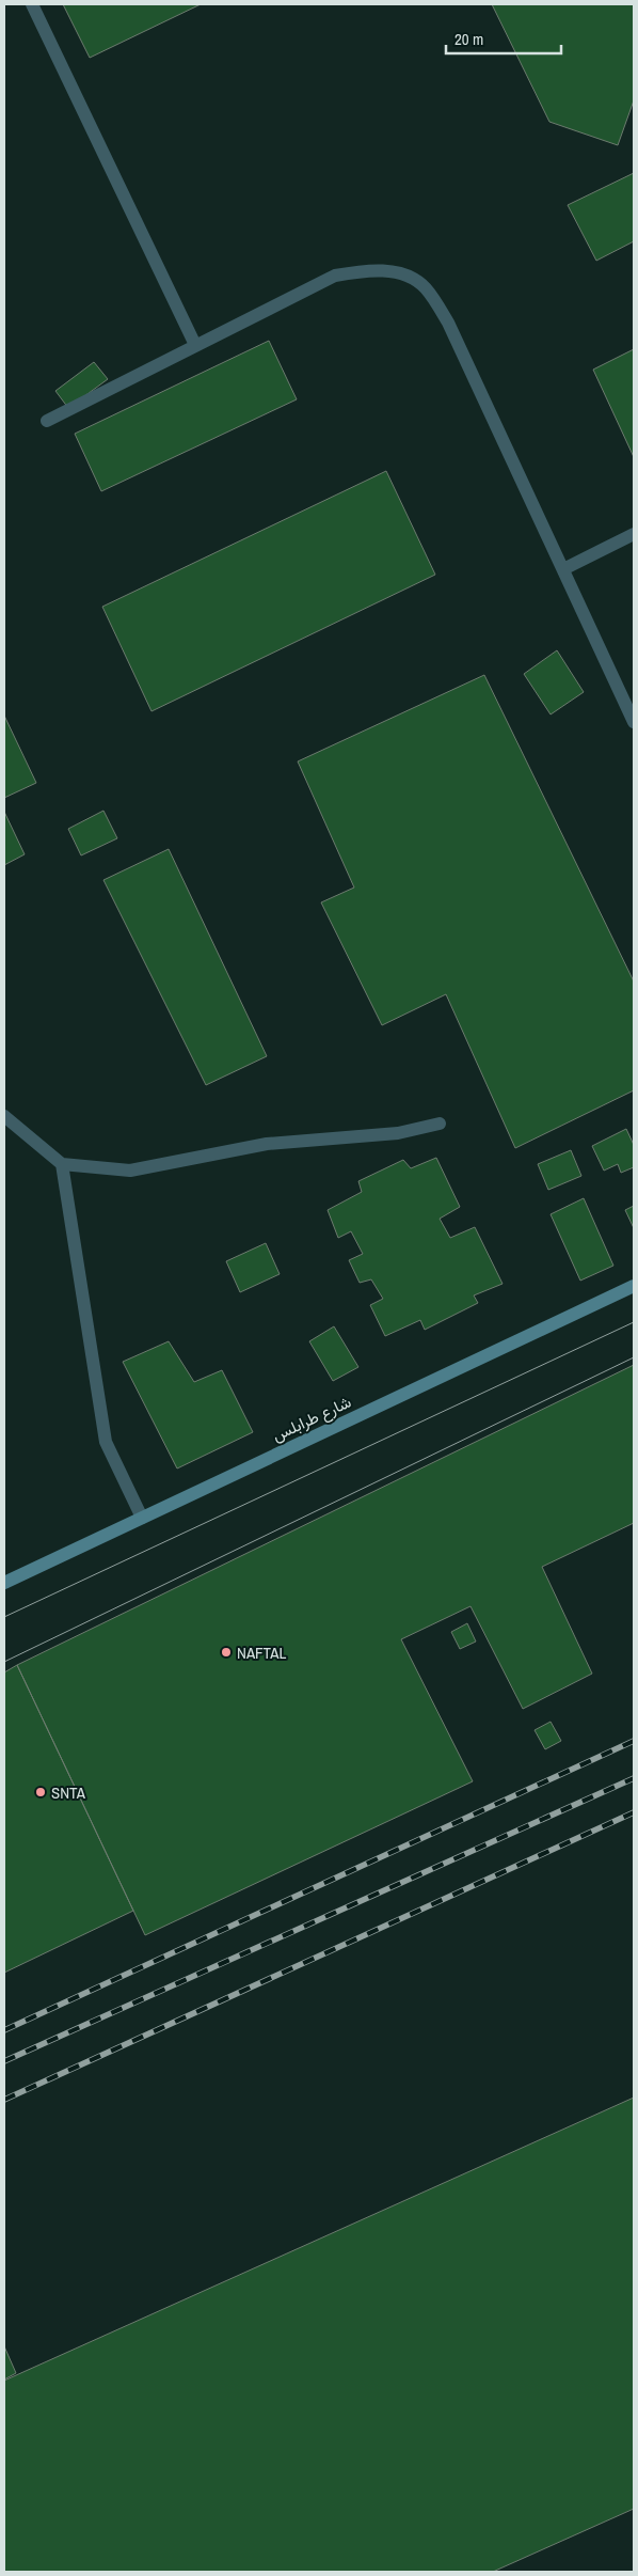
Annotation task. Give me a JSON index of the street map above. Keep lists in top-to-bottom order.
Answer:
{
  "streets": {
    "main road": ["شارع طرابلس"]
  },
  "places": ["NAFTAL", "SNTA"],
  "scale_bar": "20 m"
}
